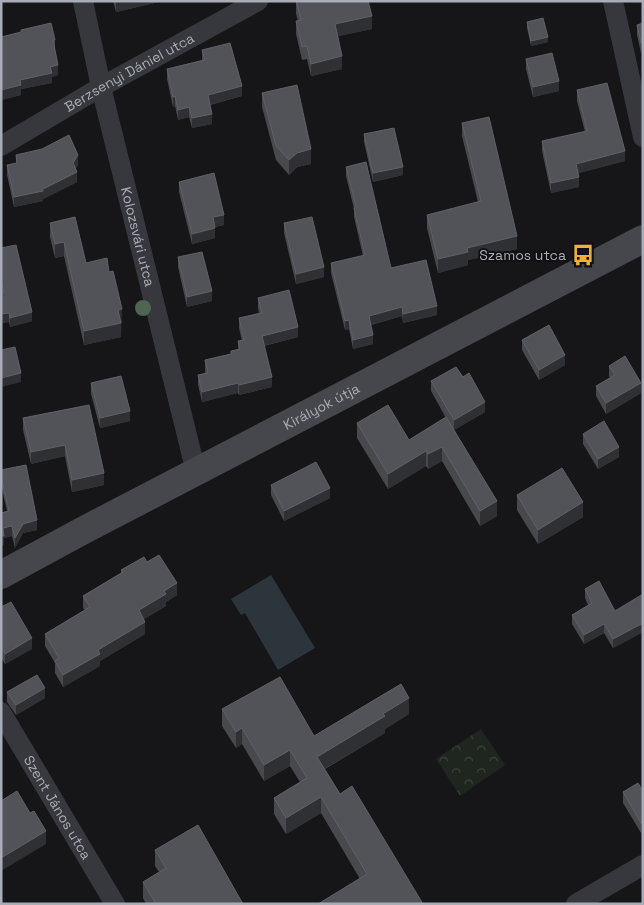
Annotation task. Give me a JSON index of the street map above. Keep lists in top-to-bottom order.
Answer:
{
  "streets": {
    "street": [
      "Berzsenyi Dániel utca",
      "Kolozsvári utca",
      "Királyok útja",
      "Szent János utca"
    ]
  },
  "crossings": [
    ["Berzsenyi Dániel utca", "Kolozsvári utca"],
    ["Kolozsvári utca", "Királyok útja"]
  ],
  "places": {
    "bus stop": ["Szamos utca"]
  }
}
